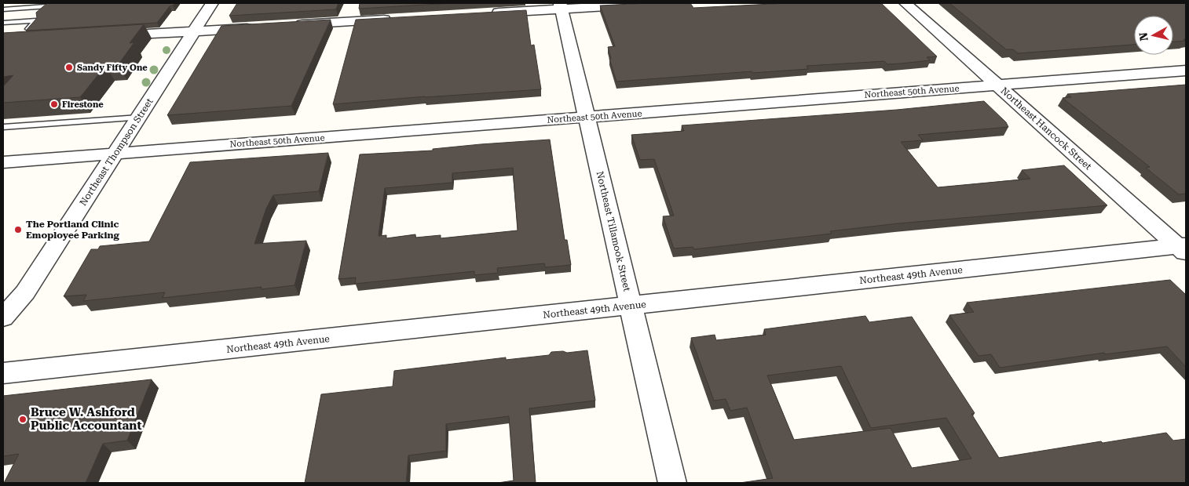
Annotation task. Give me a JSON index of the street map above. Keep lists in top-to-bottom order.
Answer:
{
  "streets": {
    "street": [
      "Northeast 50th Avenue",
      "Northeast Hancock Street",
      "Northeast Thompson Street",
      "Northeast Tillamook Street",
      "Northeast 49th Avenue"
    ]
  },
  "crossings": [
    ["Northeast 50th Avenue", "Northeast Hancock Street"],
    ["Northeast 50th Avenue", "Northeast Thompson Street"],
    ["Northeast 50th Avenue", "Northeast Tillamook Street"],
    ["Northeast Hancock Street", "Northeast 49th Avenue"],
    ["Northeast Tillamook Street", "Northeast 49th Avenue"]
  ],
  "places": [
    "Sandy Fifty One",
    "Firestone",
    "The Portland Clinic Emoployee Parking",
    "Bruce W. Ashford Public Accountant"
  ],
  "north": "left"
}
